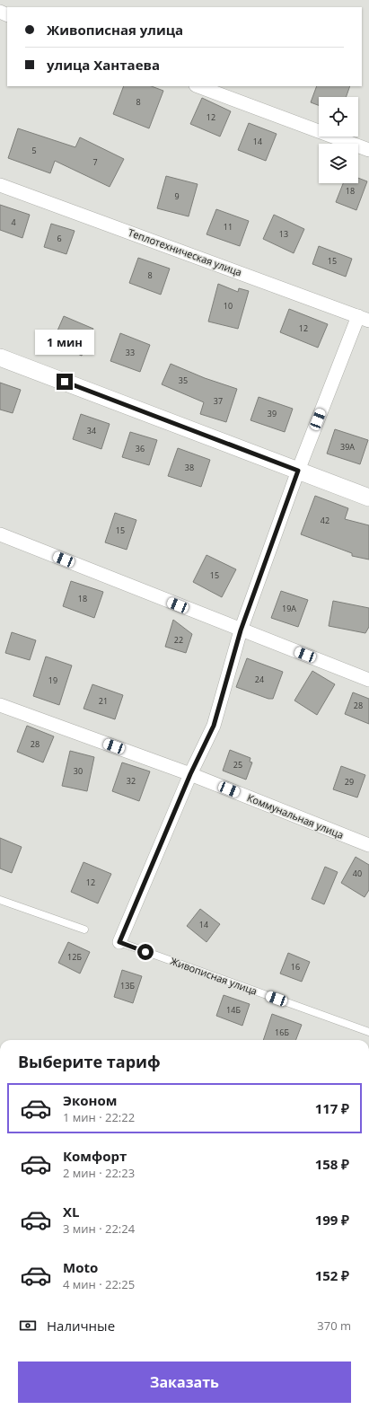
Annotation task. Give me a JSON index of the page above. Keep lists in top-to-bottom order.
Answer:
{
  "streets": {
    "street": ["Теплотехническая улица", "Коммунальная улица"],
    "lane": ["Живописная улица"]
  },
  "house_numbers": [
    "8",
    "12",
    "14",
    "5",
    "7",
    "18",
    "9",
    "4",
    "11",
    "13",
    "6",
    "15",
    "8",
    "10",
    "12",
    "33",
    "35",
    "37",
    "39",
    "34",
    "39А",
    "36",
    "38",
    "42",
    "15",
    "15",
    "18",
    "19А",
    "22",
    "24",
    "19",
    "21",
    "28",
    "28",
    "25",
    "30",
    "32",
    "29",
    "40",
    "12",
    "14",
    "12Б",
    "16",
    "13Б",
    "14Б",
    "16Б"
  ],
  "page": {
    "banner": ["Живописная улица", "улица Хантаева"],
    "bubble": "1 мин",
    "heading": "Выберите тариф",
    "list": [
      {
        "name": "Эконом",
        "note": "1 мин · 22:22",
        "value": "117 ₽"
      },
      {
        "name": "Комфорт",
        "note": "2 мин · 22:23",
        "value": "158 ₽"
      },
      {
        "name": "XL",
        "note": "3 мин · 22:24",
        "value": "199 ₽"
      },
      {
        "name": "Moto",
        "note": "4 мин · 22:25",
        "value": "152 ₽"
      }
    ],
    "pay": ["Наличные", "370 m"],
    "buttons": "Заказать"
  }
}
